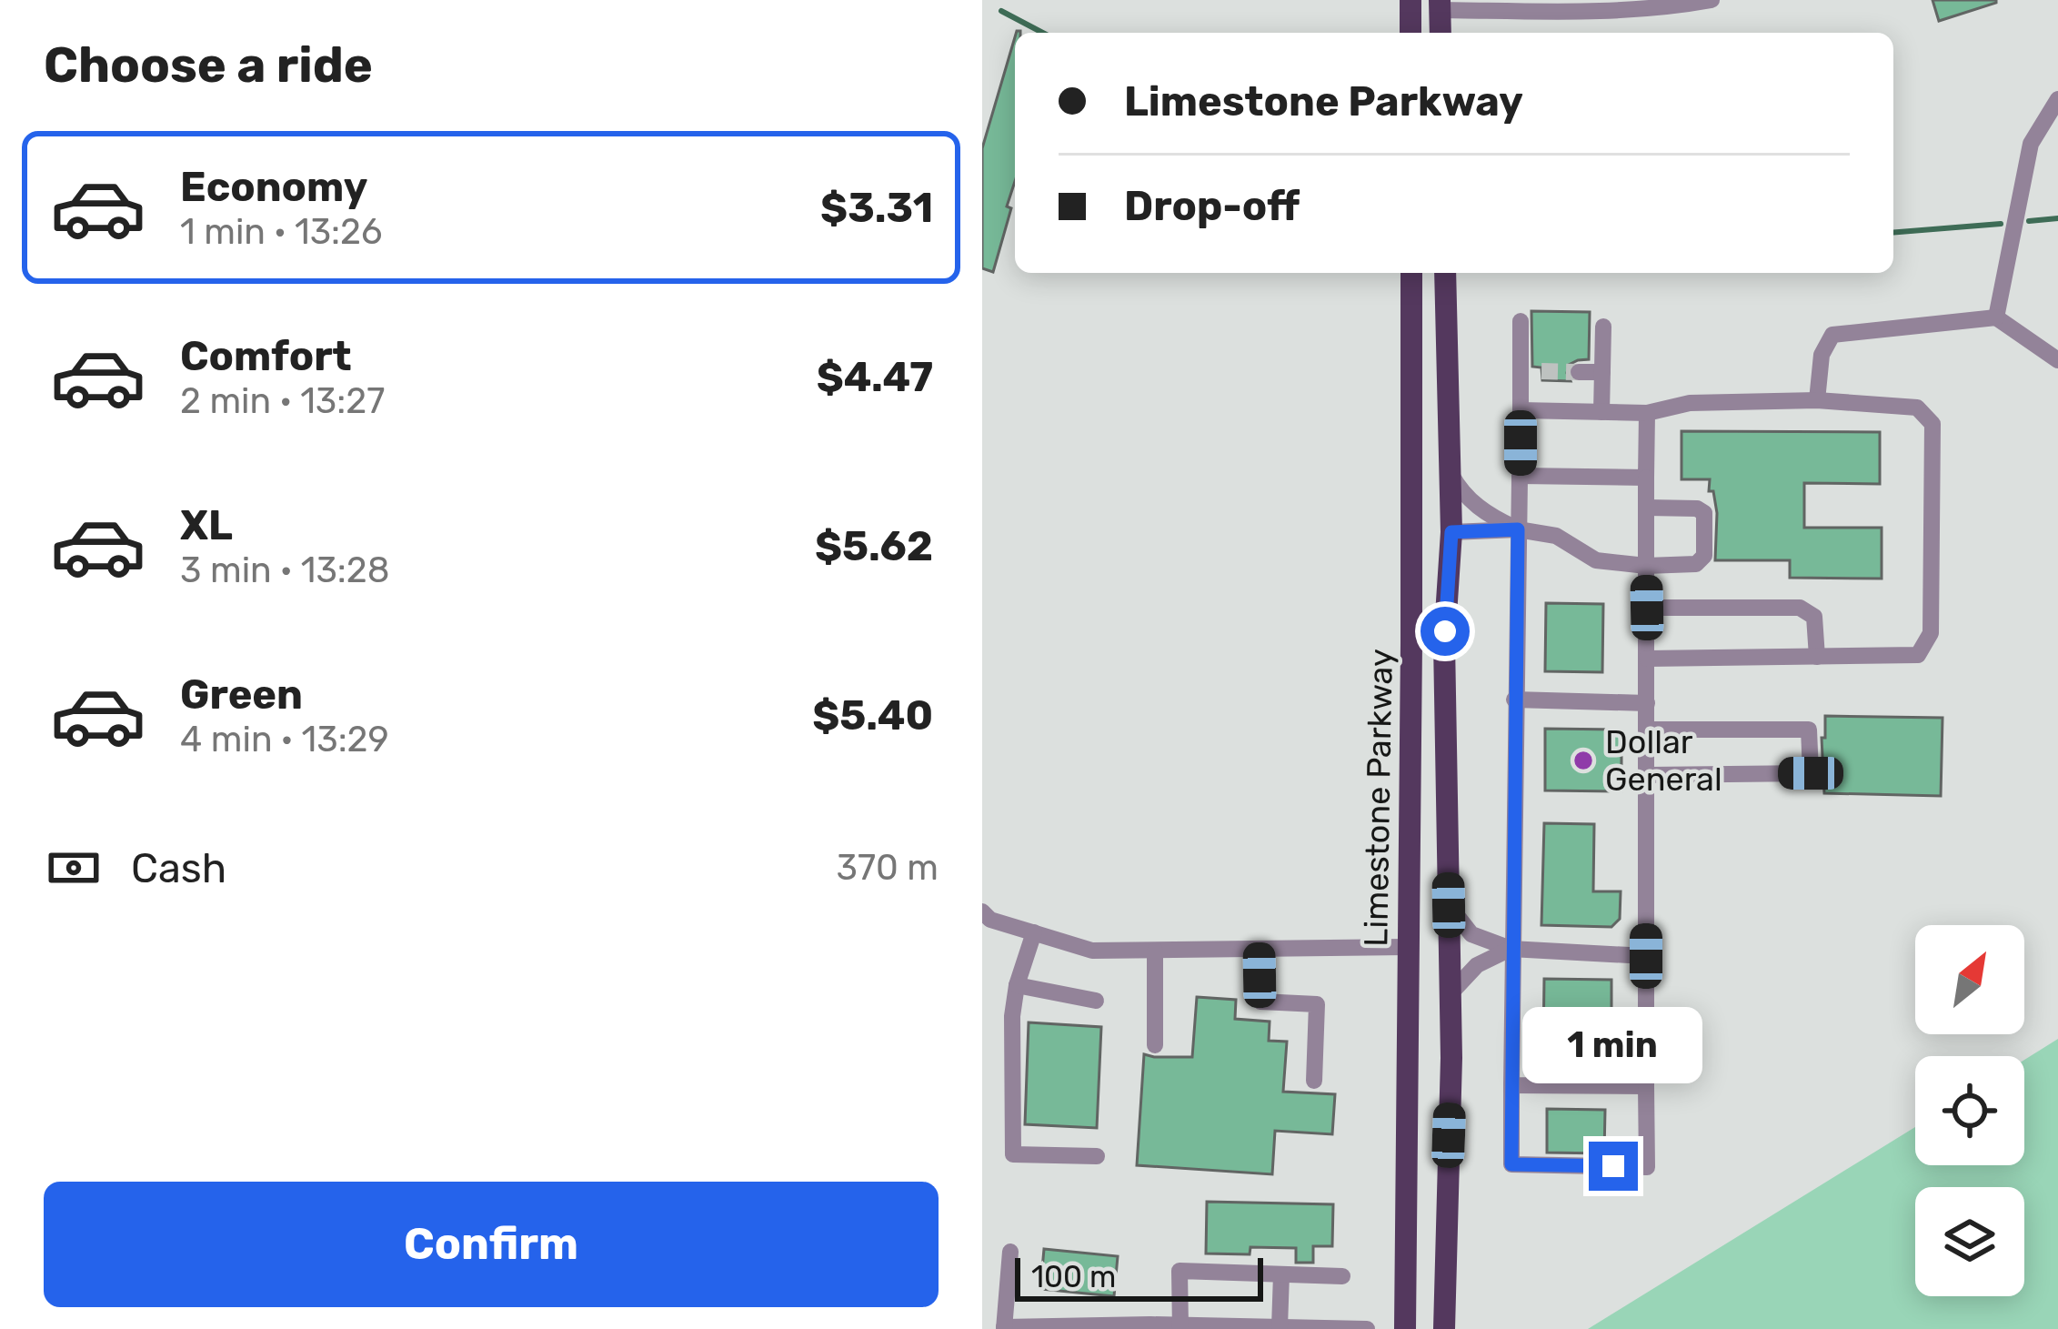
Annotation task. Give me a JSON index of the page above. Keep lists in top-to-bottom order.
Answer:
{
  "streets": {
    "main road": ["Limestone Parkway"]
  },
  "places": ["Dollar General"],
  "scale_bar": "100 m",
  "north": "top right",
  "page": {
    "heading": "Choose a ride",
    "banner": ["Limestone Parkway", "Drop-off"],
    "list": [
      {
        "name": "Economy",
        "note": "1 min · 13:26",
        "value": "$3.31"
      },
      {
        "name": "Comfort",
        "note": "2 min · 13:27",
        "value": "$4.47"
      },
      {
        "name": "XL",
        "note": "3 min · 13:28",
        "value": "$5.62"
      },
      {
        "name": "Green",
        "note": "4 min · 13:29",
        "value": "$5.40"
      }
    ],
    "pay": ["Cash", "370 m"],
    "bubble": "1 min",
    "buttons": "Confirm",
    "scale": "100 m"
  }
}
